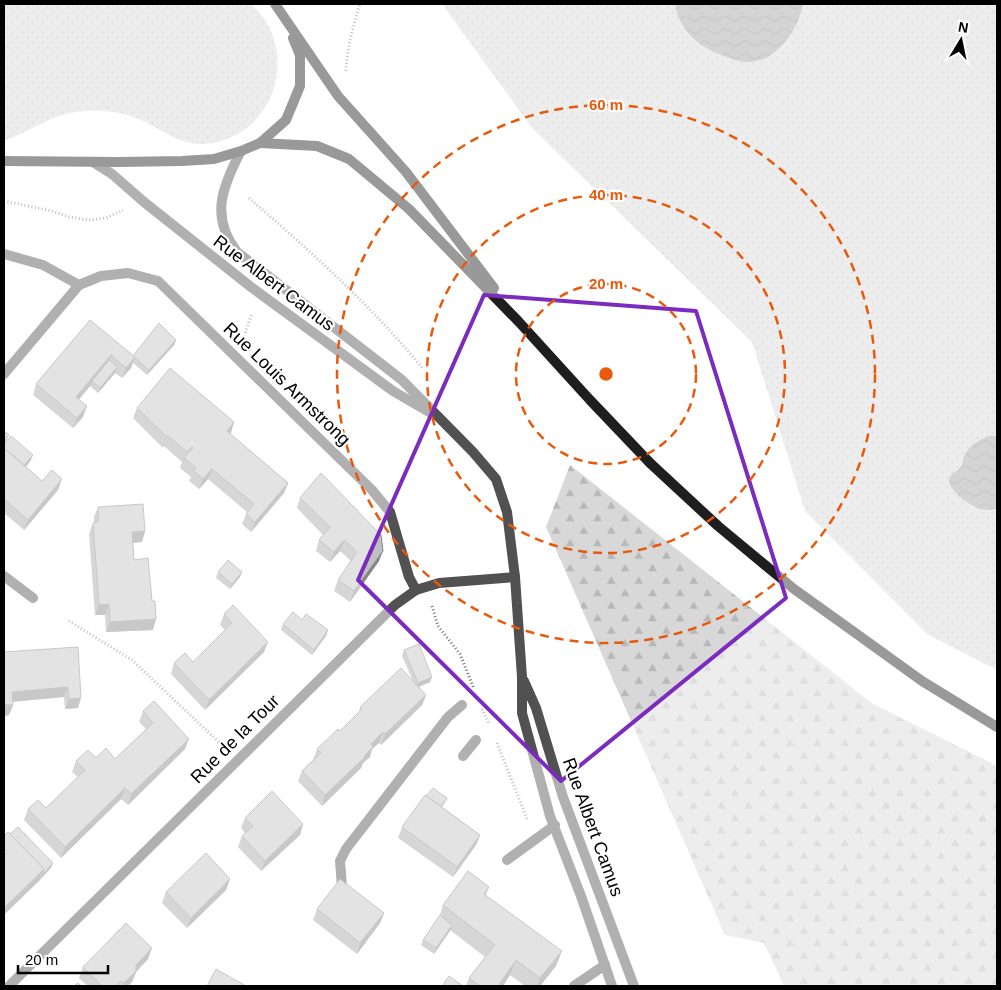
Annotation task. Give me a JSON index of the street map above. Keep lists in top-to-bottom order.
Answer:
{
  "streets": {
    "street": ["Rue Albert Camus", "Rue Louis Armstrong", "Rue de la Tour"]
  },
  "crossings": [
    ["Rue Albert Camus", "Rue de la Tour"],
    ["Rue Louis Armstrong", "Rue de la Tour"]
  ],
  "scale_bar": "20 m",
  "north": "top",
  "rings": ["60 m", "40 m", "20 m"]
}
